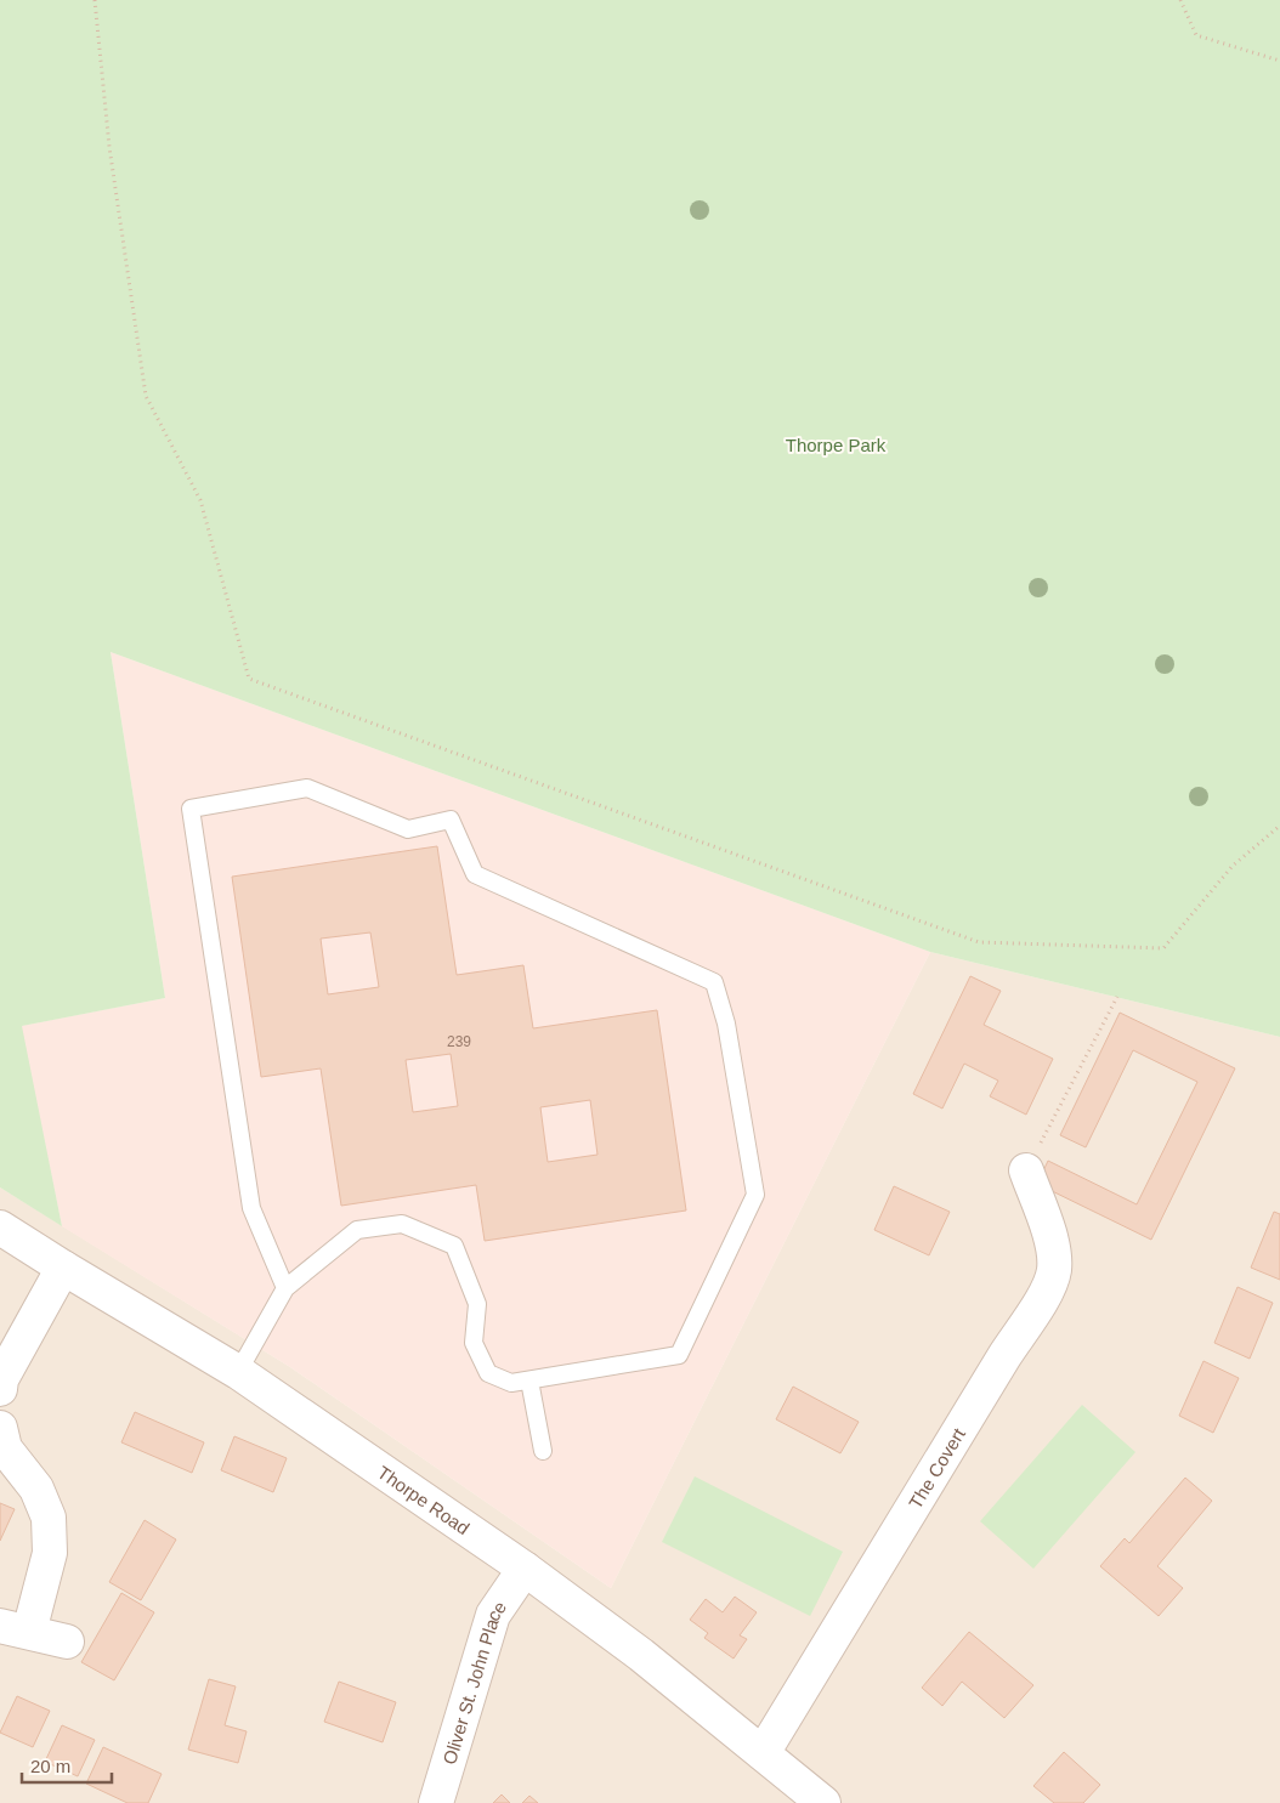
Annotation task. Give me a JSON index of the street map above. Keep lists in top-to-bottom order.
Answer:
{
  "streets": {
    "street": ["The Covert", "Thorpe Road", "Oliver St. John Place"]
  },
  "crossings": [
    ["The Covert", "Thorpe Road"],
    ["Thorpe Road", "Oliver St. John Place"]
  ],
  "parks": ["Thorpe Park"],
  "house_numbers": ["239"],
  "scale_bar": "20 m"
}
